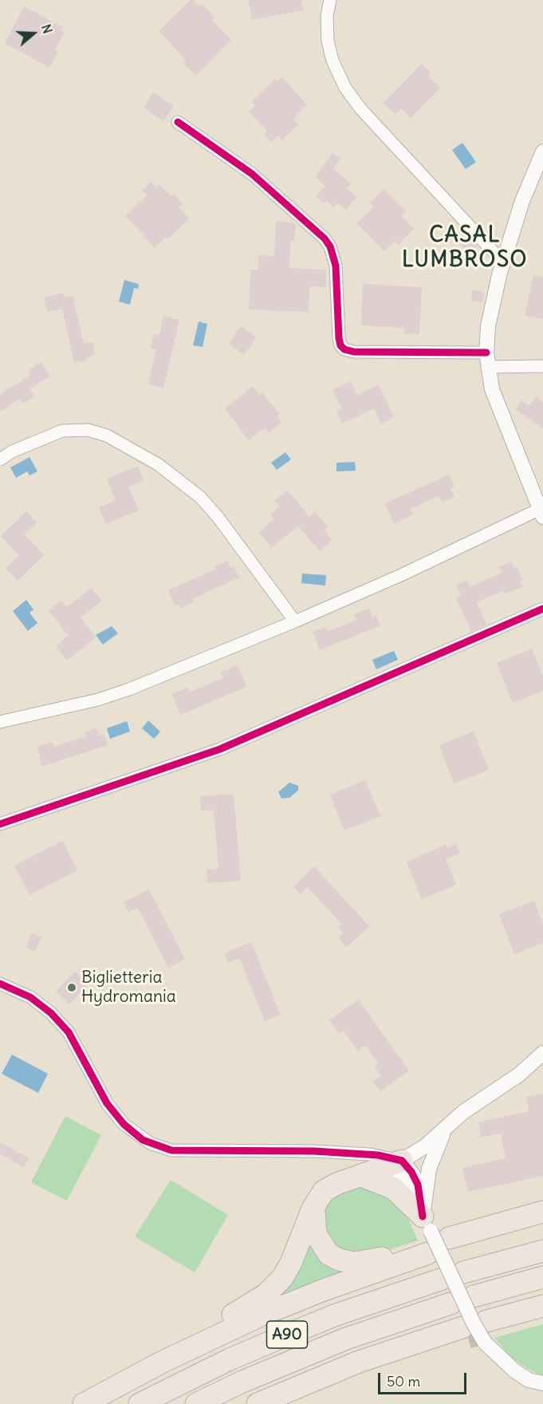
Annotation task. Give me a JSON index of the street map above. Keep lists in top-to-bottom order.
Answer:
{
  "streets": {
    "highway": ["A90"]
  },
  "districts": ["CASAL LUMBROSO"],
  "places": ["Biglietteria Hydromania"],
  "scale_bar": "50 m",
  "north": "right"
}
